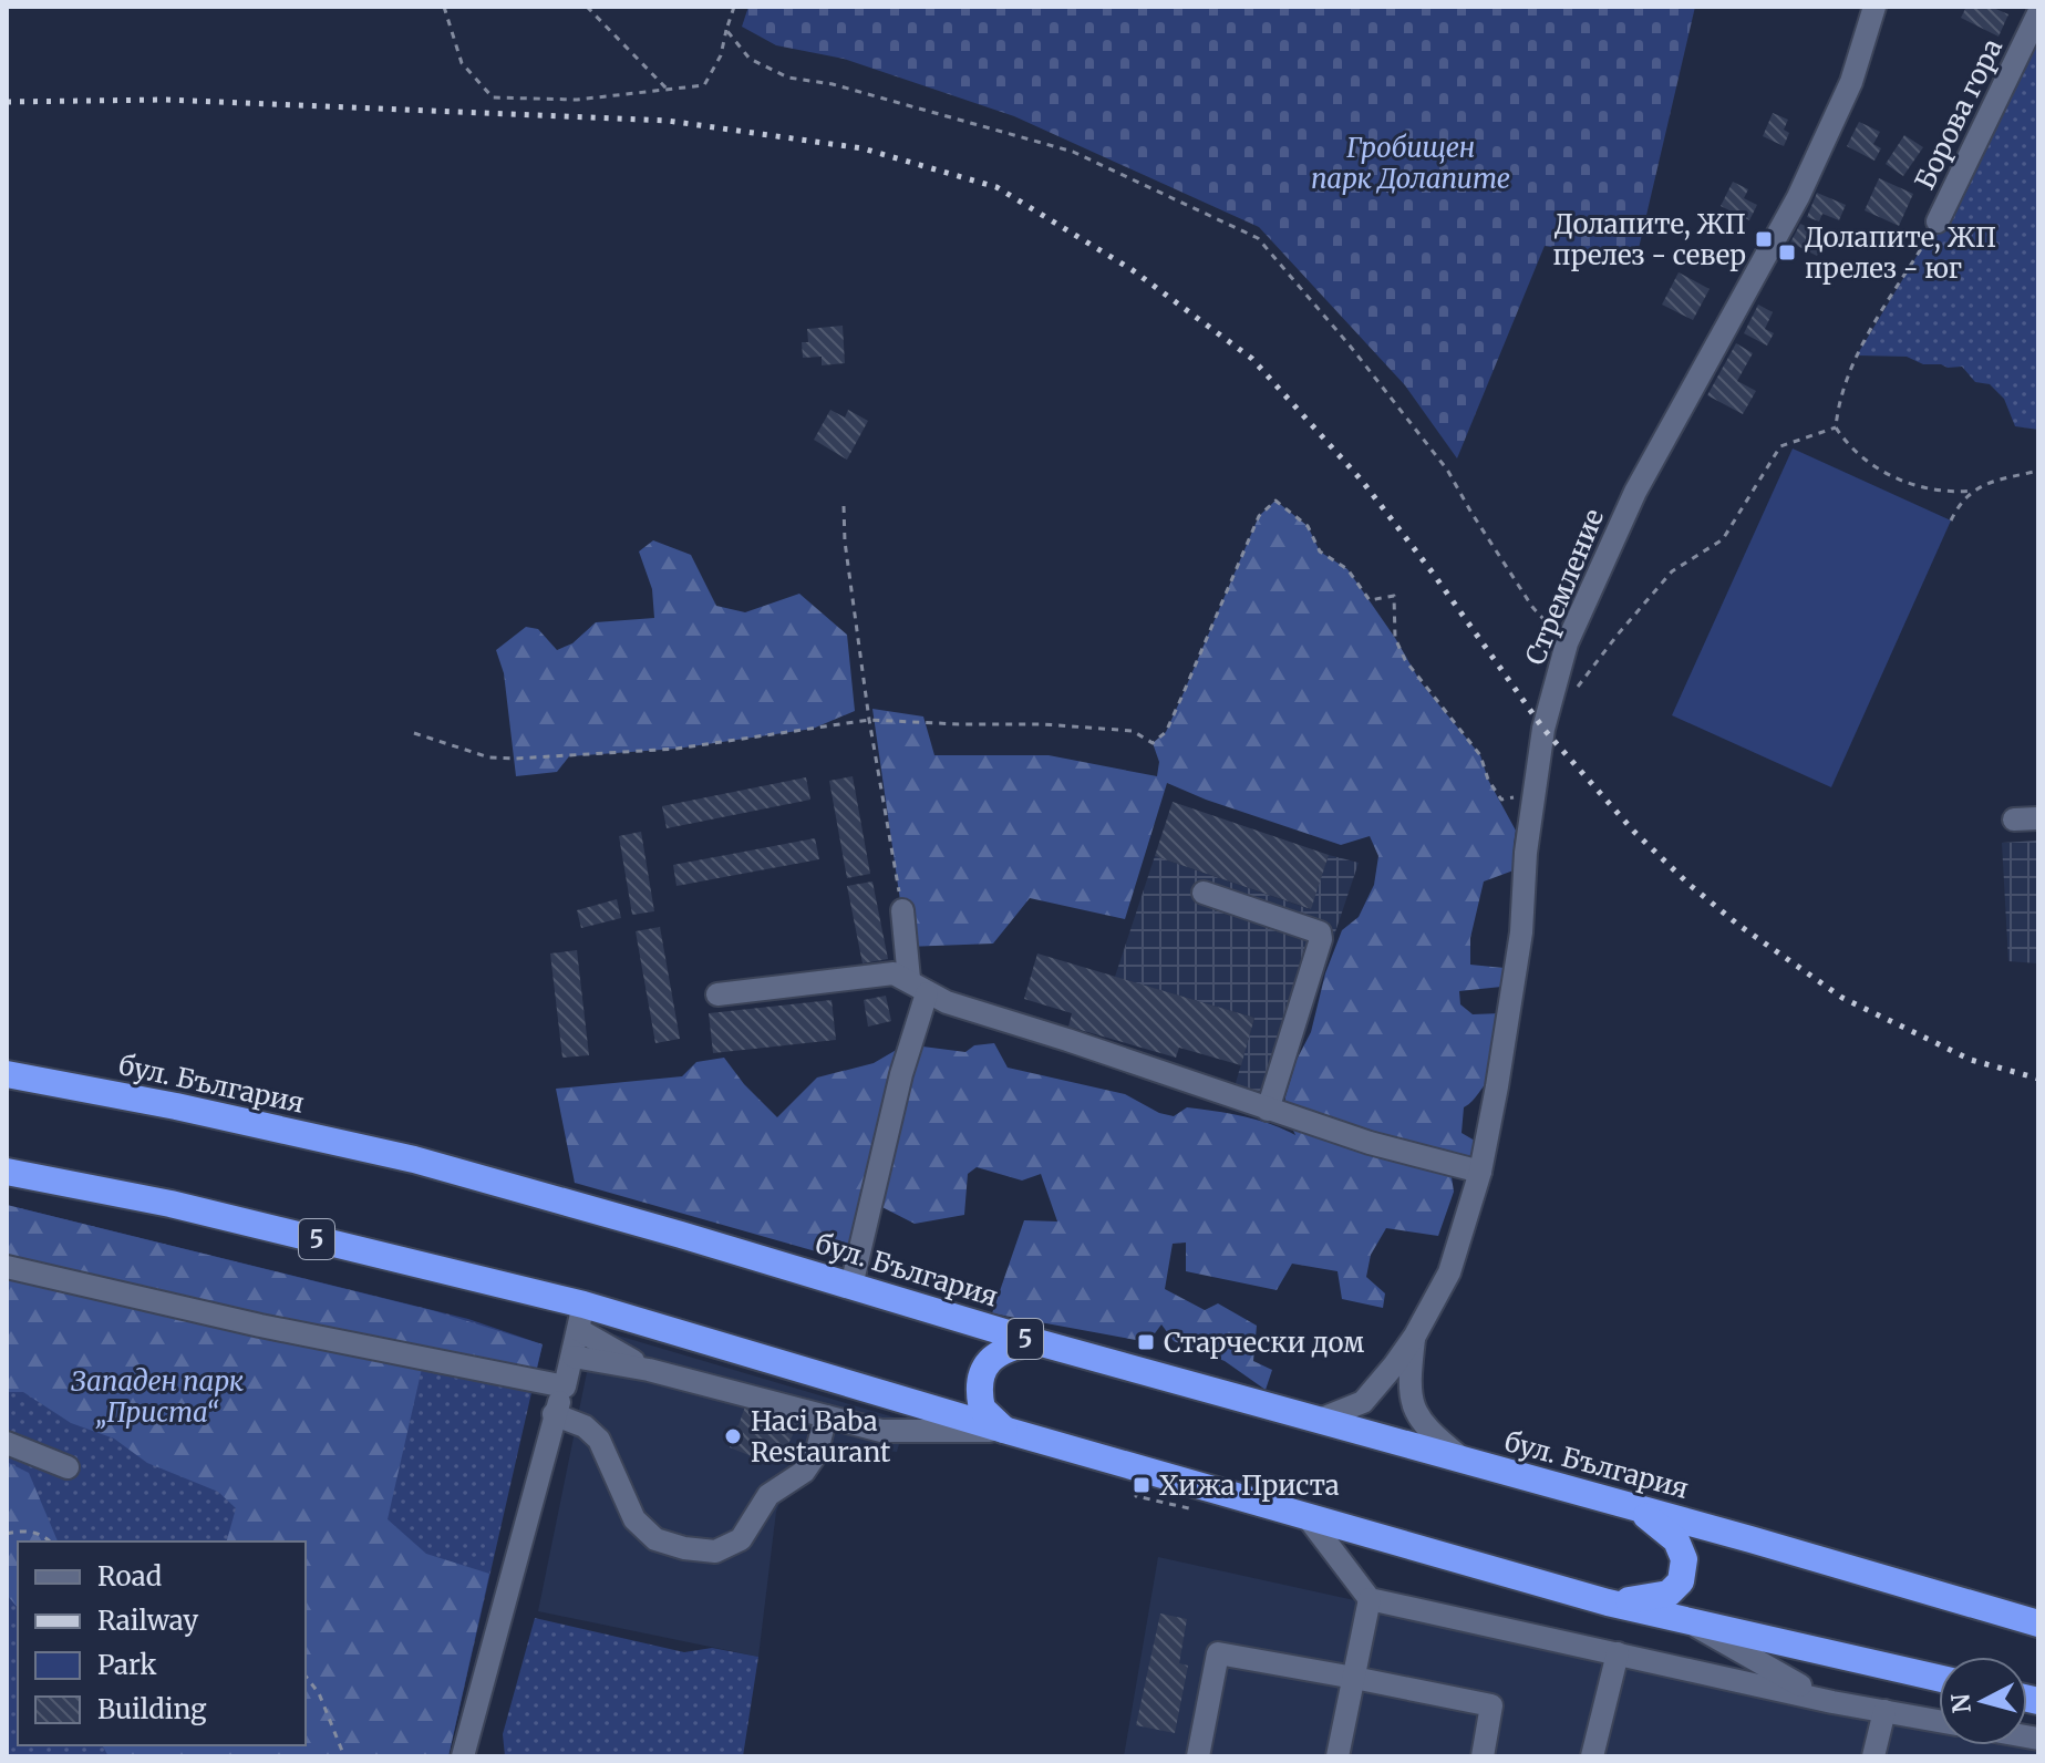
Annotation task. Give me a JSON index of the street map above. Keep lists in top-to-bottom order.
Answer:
{
  "streets": {
    "highway": ["бул. България", "5"],
    "street": ["Борова гора", "Стремление"]
  },
  "parks": ["Гробищен парк Долапите", "Западен парк „Приста“"],
  "places": {
    "transit": [
      "Долапите, ЖП прелез - север",
      "Долапите, ЖП прелез - юг",
      "Старчески дом",
      "Хижа Приста"
    ],
    "other": ["Haci Baba Restaurant"]
  },
  "legend": [
    "Road",
    "Railway",
    "Park",
    "Building"
  ],
  "north": "left"
}
